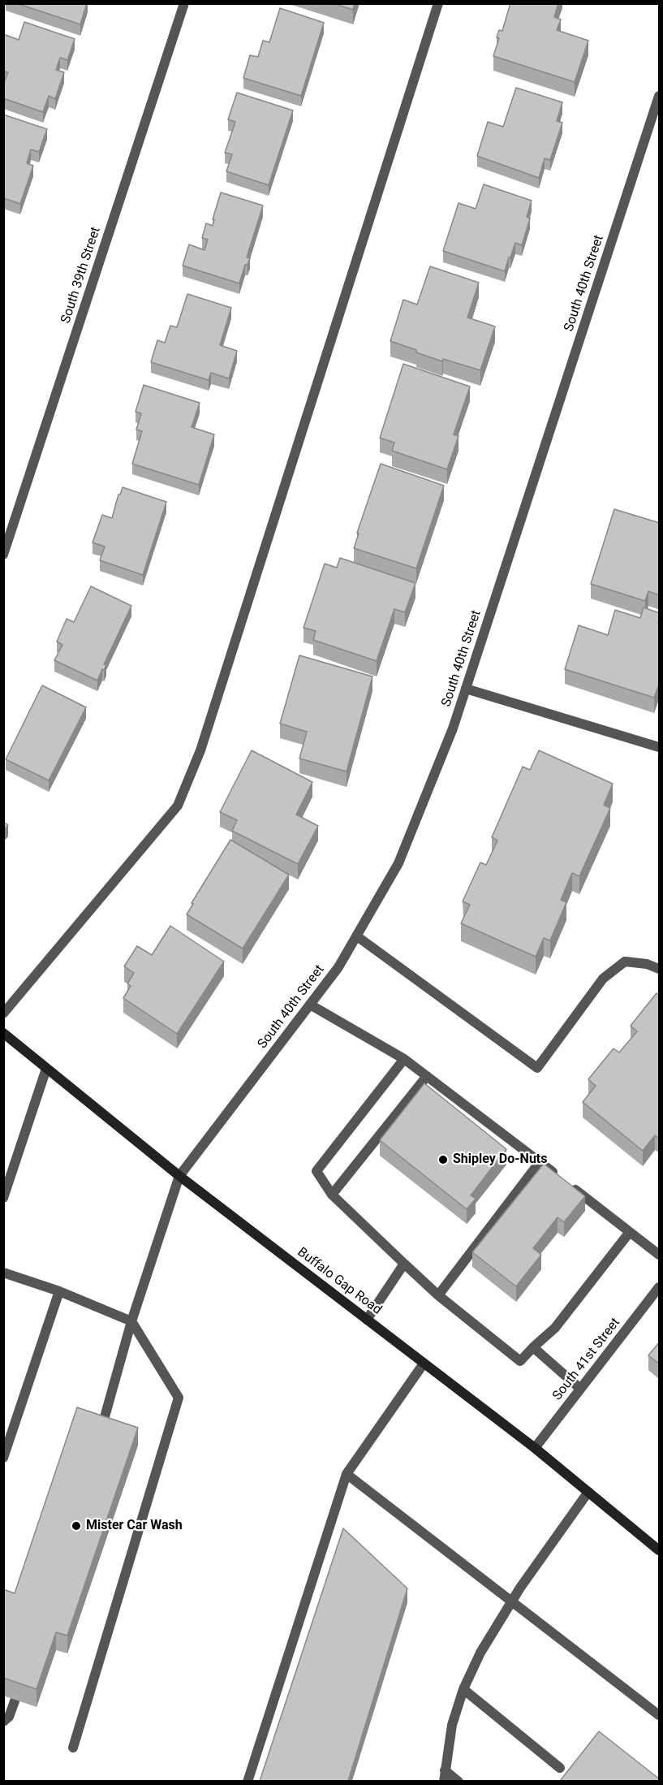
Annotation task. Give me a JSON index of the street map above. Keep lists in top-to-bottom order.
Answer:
{
  "streets": {
    "main road": ["Buffalo Gap Road"],
    "street": ["South 39th Street", "South 40th Street", "South 41st Street"]
  },
  "crossings": [
    ["South 40th Street", "Buffalo Gap Road"],
    ["Buffalo Gap Road", "South 41st Street"]
  ],
  "places": ["Shipley Do-Nuts", "Mister Car Wash"]
}
